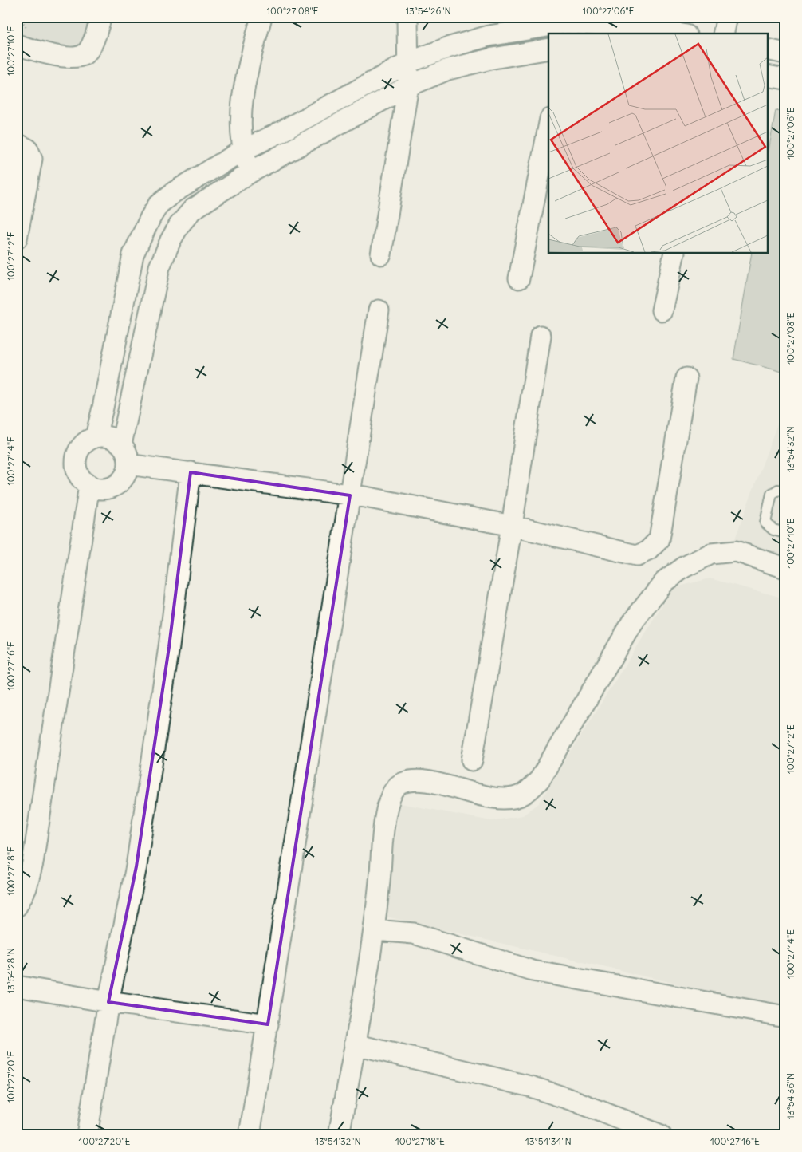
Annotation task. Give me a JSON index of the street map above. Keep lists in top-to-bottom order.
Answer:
{
  "coordinates": [
    "100°27'08\"E",
    "13°54'26\"N",
    "100°27'06\"E",
    "100°27'10\"E",
    "100°27'12\"E",
    "13°54'32\"N",
    "100°27'14\"E",
    "100°27'16\"E",
    "100°27'18\"E",
    "13°54'28\"N",
    "100°27'20\"E",
    "13°54'36\"N",
    "13°54'34\"N"
  ]
}
